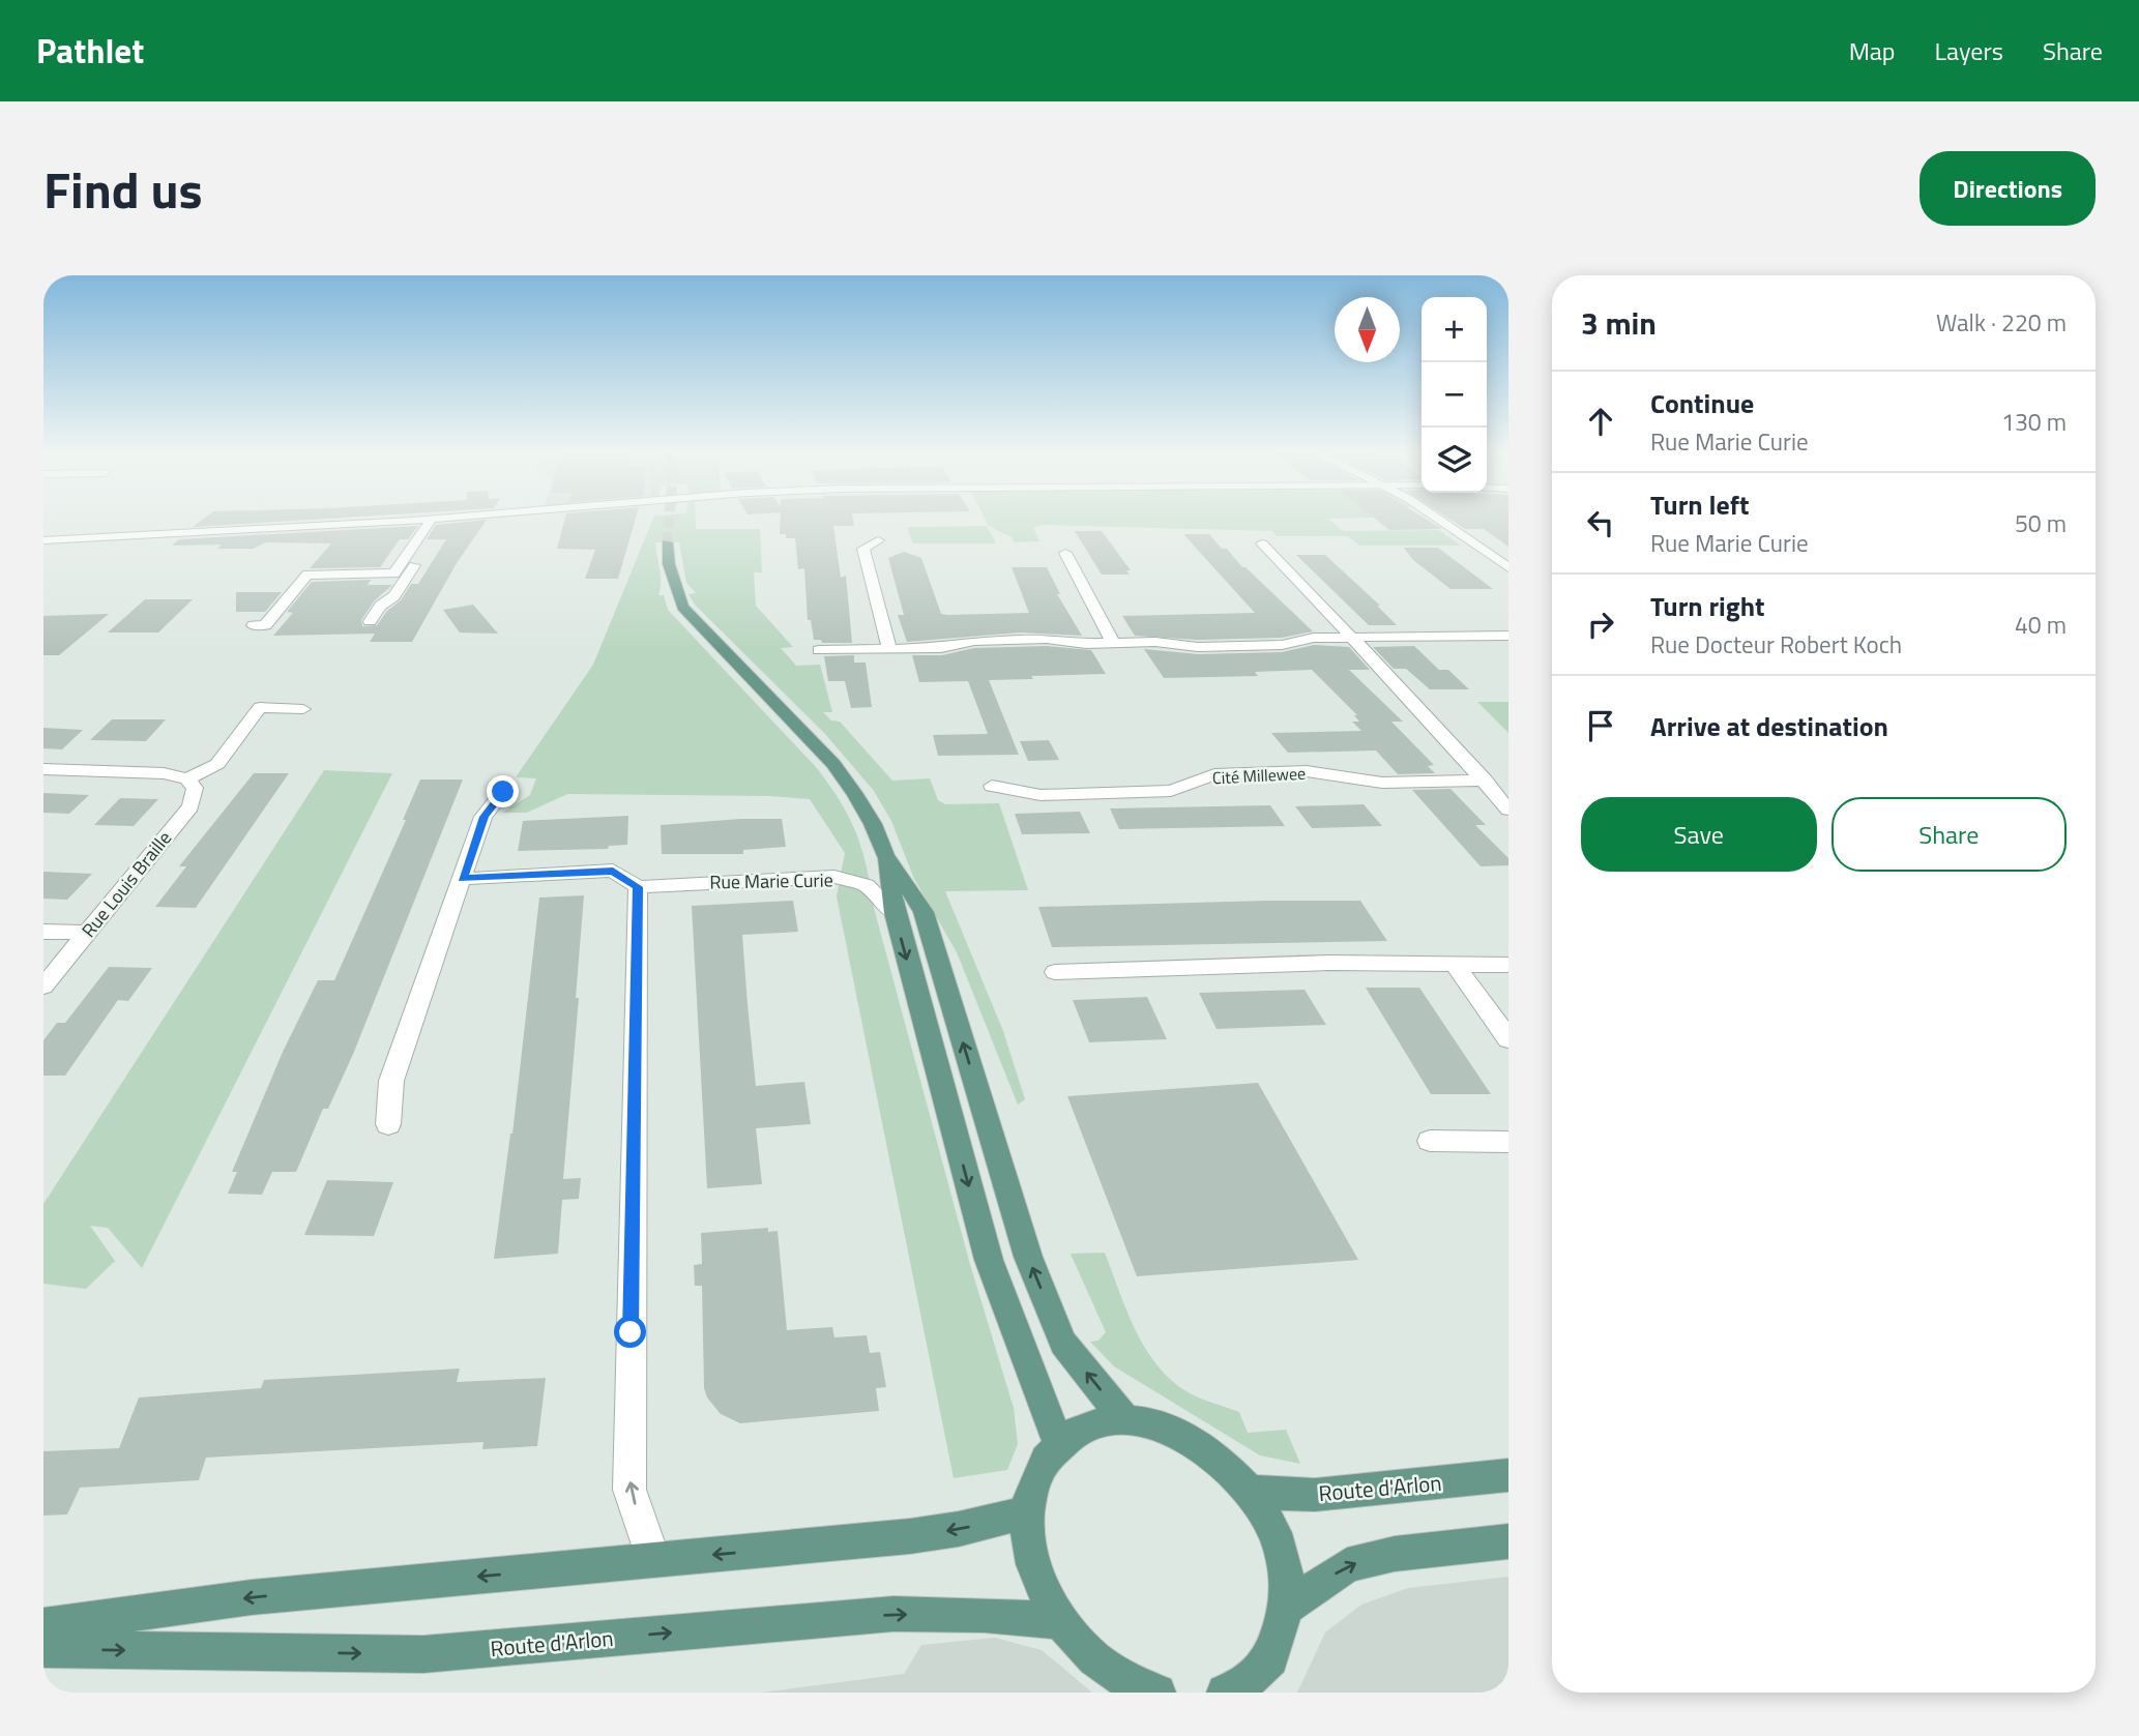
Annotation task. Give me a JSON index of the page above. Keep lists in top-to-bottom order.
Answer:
{
  "streets": {
    "main road": ["Route d'Arlon"],
    "street": ["Cité Millewee", "Rue Marie Curie", "Rue Louis Braille"]
  },
  "north": "bottom",
  "page": {
    "header": "Pathlet",
    "nav": ["Map", "Layers", "Share"],
    "title": "Find us",
    "buttons": [
      "Directions",
      ["Save", "Share"]
    ],
    "heading": ["3 min", "Walk · 220 m"],
    "map_buttons": ["+", "−"],
    "list": [
      ["Continue", "Rue Marie Curie", "130 m"],
      ["Turn left", "Rue Marie Curie", "50 m"],
      ["Turn right", "Rue Docteur Robert Koch", "40 m"],
      "Arrive at destination"
    ]
  }
}
